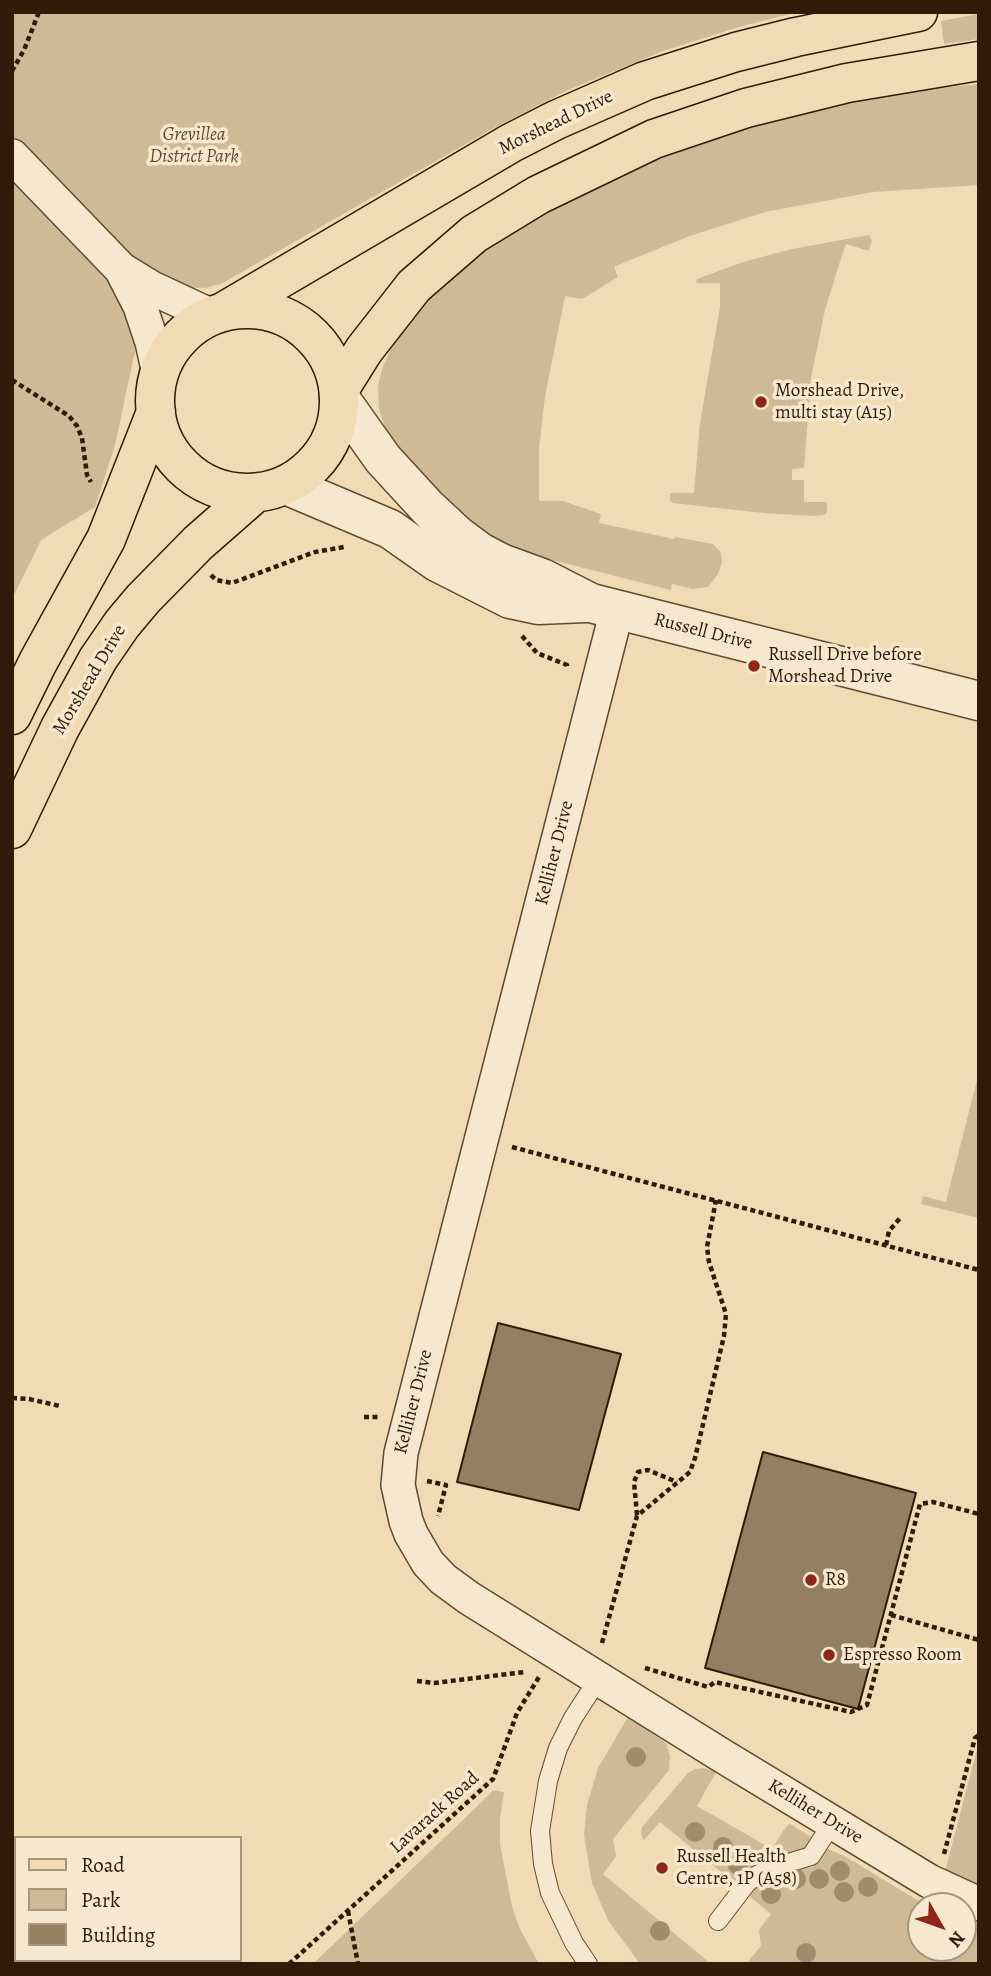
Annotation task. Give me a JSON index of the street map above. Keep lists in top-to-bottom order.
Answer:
{
  "streets": {
    "main road": ["Morshead Drive"],
    "street": ["Russell Drive", "Kelliher Drive"],
    "path": ["Lavarack Road"]
  },
  "crossings": [
    ["Morshead Drive", "Russell Drive"],
    ["Russell Drive", "Kelliher Drive"]
  ],
  "parks": ["Grevillea District Park"],
  "places": [
    "Morshead Drive, multi stay (A15)",
    "Russell Drive before Morshead Drive",
    "R8",
    "Espresso Room",
    "Russell Health Centre, 1P (A58)"
  ],
  "legend": ["Road", "Park", "Building"],
  "north": "bottom right"
}
